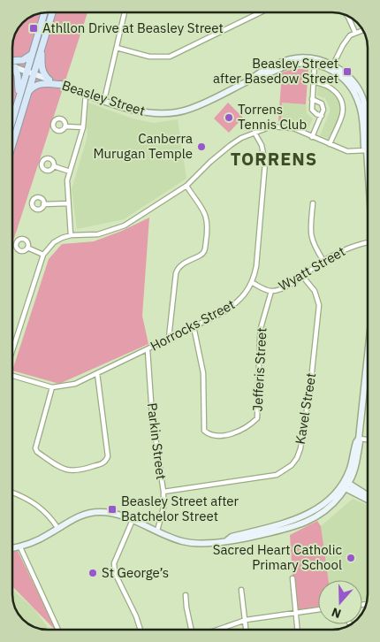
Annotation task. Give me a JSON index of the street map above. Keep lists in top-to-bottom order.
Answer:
{
  "streets": {
    "main road": ["Beasley Street"],
    "street": [
      "Wyatt Street",
      "Horrocks Street",
      "Jefferis Street",
      "Kavel Street",
      "Parkin Street"
    ]
  },
  "crossings": [
    ["Wyatt Street", "Horrocks Street"],
    ["Wyatt Street", "Jefferis Street"],
    ["Wyatt Street", "Kavel Street"],
    ["Horrocks Street", "Jefferis Street"],
    ["Horrocks Street", "Parkin Street"],
    ["Kavel Street", "Parkin Street"]
  ],
  "districts": ["TORRENS"],
  "places": {
    "transit": ["Athllon Drive at Beasley Street", "Beasley Street after Basedow Street", "Beasley Street after Batchelor Street"],
    "other": [
      "Torrens Tennis Club",
      "Canberra Murugan Temple",
      "Sacred Heart Catholic Primary School",
      "St George’s"
    ]
  },
  "north": "bottom"
}
